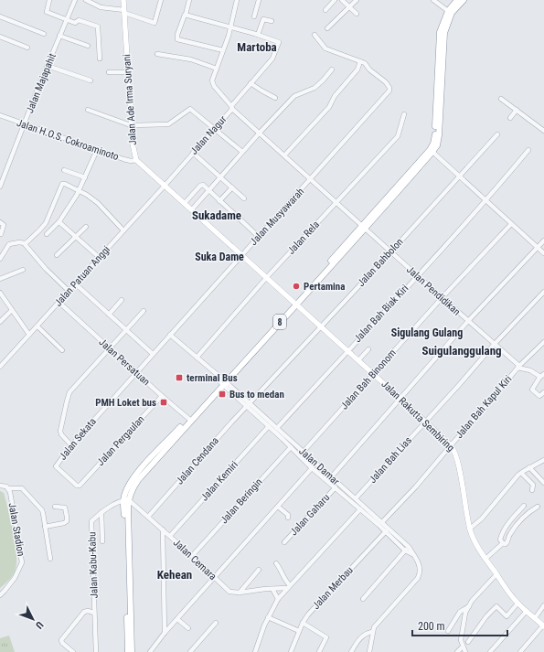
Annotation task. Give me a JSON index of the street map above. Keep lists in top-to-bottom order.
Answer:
{
  "streets": {
    "highway": ["8"],
    "main road": ["Jalan Ade Irma Suryani", "Jalan Rakutta Sembiring"],
    "street": [
      "Jalan Majapahit",
      "Jalan Nagur",
      "Jalan H.O.S. Cokroaminoto",
      "Jalan Musyawarah",
      "Jalan Rela",
      "Jalan Bahbolon",
      "Jalan Patuan Anggi",
      "Jalan Pendidikan",
      "Jalan Bah Biak Kiri",
      "Jalan Persatuan",
      "Jalan Bah Binonom",
      "Jalan Bah Kapul Kiri",
      "Jalan Sekata",
      "Jalan Pergaulan",
      "Jalan Bah Lias",
      "Jalan Cendana",
      "Jalan Damar",
      "Jalan Kemiri",
      "Jalan Beringin",
      "Jalan Gaharu",
      "Jalan Stadion",
      "Jalan Cemara",
      "Jalan Kabu-Kabu",
      "Jalan Merbau"
    ]
  },
  "crossings": [
    ["Jalan Majapahit", "Jalan H.O.S. Cokroaminoto"],
    ["Jalan Ade Irma Suryani", "Jalan Nagur"],
    ["Jalan Ade Irma Suryani", "Jalan H.O.S. Cokroaminoto"],
    ["Jalan Ade Irma Suryani", "Jalan Musyawarah"],
    ["Jalan Ade Irma Suryani", "Jalan Patuan Anggi"],
    ["Jalan Ade Irma Suryani", "Jalan Rakutta Sembiring"],
    ["Jalan Nagur", "Jalan Patuan Anggi"],
    ["Jalan Nagur", "Jalan Pendidikan"],
    ["Jalan Musyawarah", "Jalan Pendidikan"],
    ["Jalan Musyawarah", "Jalan Persatuan"],
    ["Jalan Musyawarah", "Jalan Rakutta Sembiring"],
    ["Jalan Musyawarah", "Jalan Sekata"],
    ["Jalan Musyawarah", "Jalan Damar"],
    ["Jalan Rela", "Jalan Pendidikan"],
    ["Jalan Rela", "Jalan Rakutta Sembiring"],
    ["Jalan Rela", "Jalan Damar"],
    ["Jalan Bahbolon", "Jalan Pendidikan"],
    ["Jalan Bahbolon", "Jalan Rakutta Sembiring"],
    ["Jalan Bahbolon", "Jalan Cendana"],
    ["Jalan Bahbolon", "Jalan Damar"],
    ["Jalan Patuan Anggi", "Jalan Persatuan"],
    ["Jalan Pendidikan", "Jalan Bah Biak Kiri"],
    ["Jalan Pendidikan", "8"],
    ["Jalan Pendidikan", "Jalan Bah Binonom"],
    ["Jalan Pendidikan", "Jalan Bah Kapul Kiri"],
    ["Jalan Pendidikan", "Jalan Bah Lias"],
    ["Jalan Bah Biak Kiri", "Jalan Rakutta Sembiring"],
    ["Jalan Bah Biak Kiri", "Jalan Damar"],
    ["8", "Jalan Persatuan"],
    ["8", "Jalan Rakutta Sembiring"],
    ["8", "Jalan Damar"],
    ["8", "Jalan Cemara"],
    ["8", "Jalan Kabu-Kabu"],
    ["Jalan Persatuan", "Jalan Sekata"],
    ["Jalan Persatuan", "Jalan Pergaulan"],
    ["Jalan Bah Binonom", "Jalan Rakutta Sembiring"],
    ["Jalan Bah Binonom", "Jalan Damar"],
    ["Jalan Bah Kapul Kiri", "Jalan Rakutta Sembiring"],
    ["Jalan Bah Kapul Kiri", "Jalan Damar"],
    ["Jalan Rakutta Sembiring", "Jalan Bah Lias"],
    ["Jalan Sekata", "Jalan Pergaulan"],
    ["Jalan Bah Lias", "Jalan Damar"],
    ["Jalan Cendana", "Jalan Damar"],
    ["Jalan Cendana", "Jalan Cemara"],
    ["Jalan Damar", "Jalan Kemiri"],
    ["Jalan Damar", "Jalan Beringin"],
    ["Jalan Damar", "Jalan Gaharu"],
    ["Jalan Damar", "Jalan Merbau"],
    ["Jalan Kemiri", "Jalan Cemara"],
    ["Jalan Beringin", "Jalan Cemara"],
    ["Jalan Cemara", "Jalan Kabu-Kabu"]
  ],
  "districts": [
    "Martoba",
    "Sukadame",
    "Suka Dame",
    "Sigulang Gulang",
    "Suigulanggulang",
    "Kehean"
  ],
  "places": {
    "other": ["Pertamina"],
    "transit": ["terminal Bus", "Bus to medan", "PMH Loket bus"]
  },
  "scale_bar": "200 m",
  "north": "bottom right"
}
